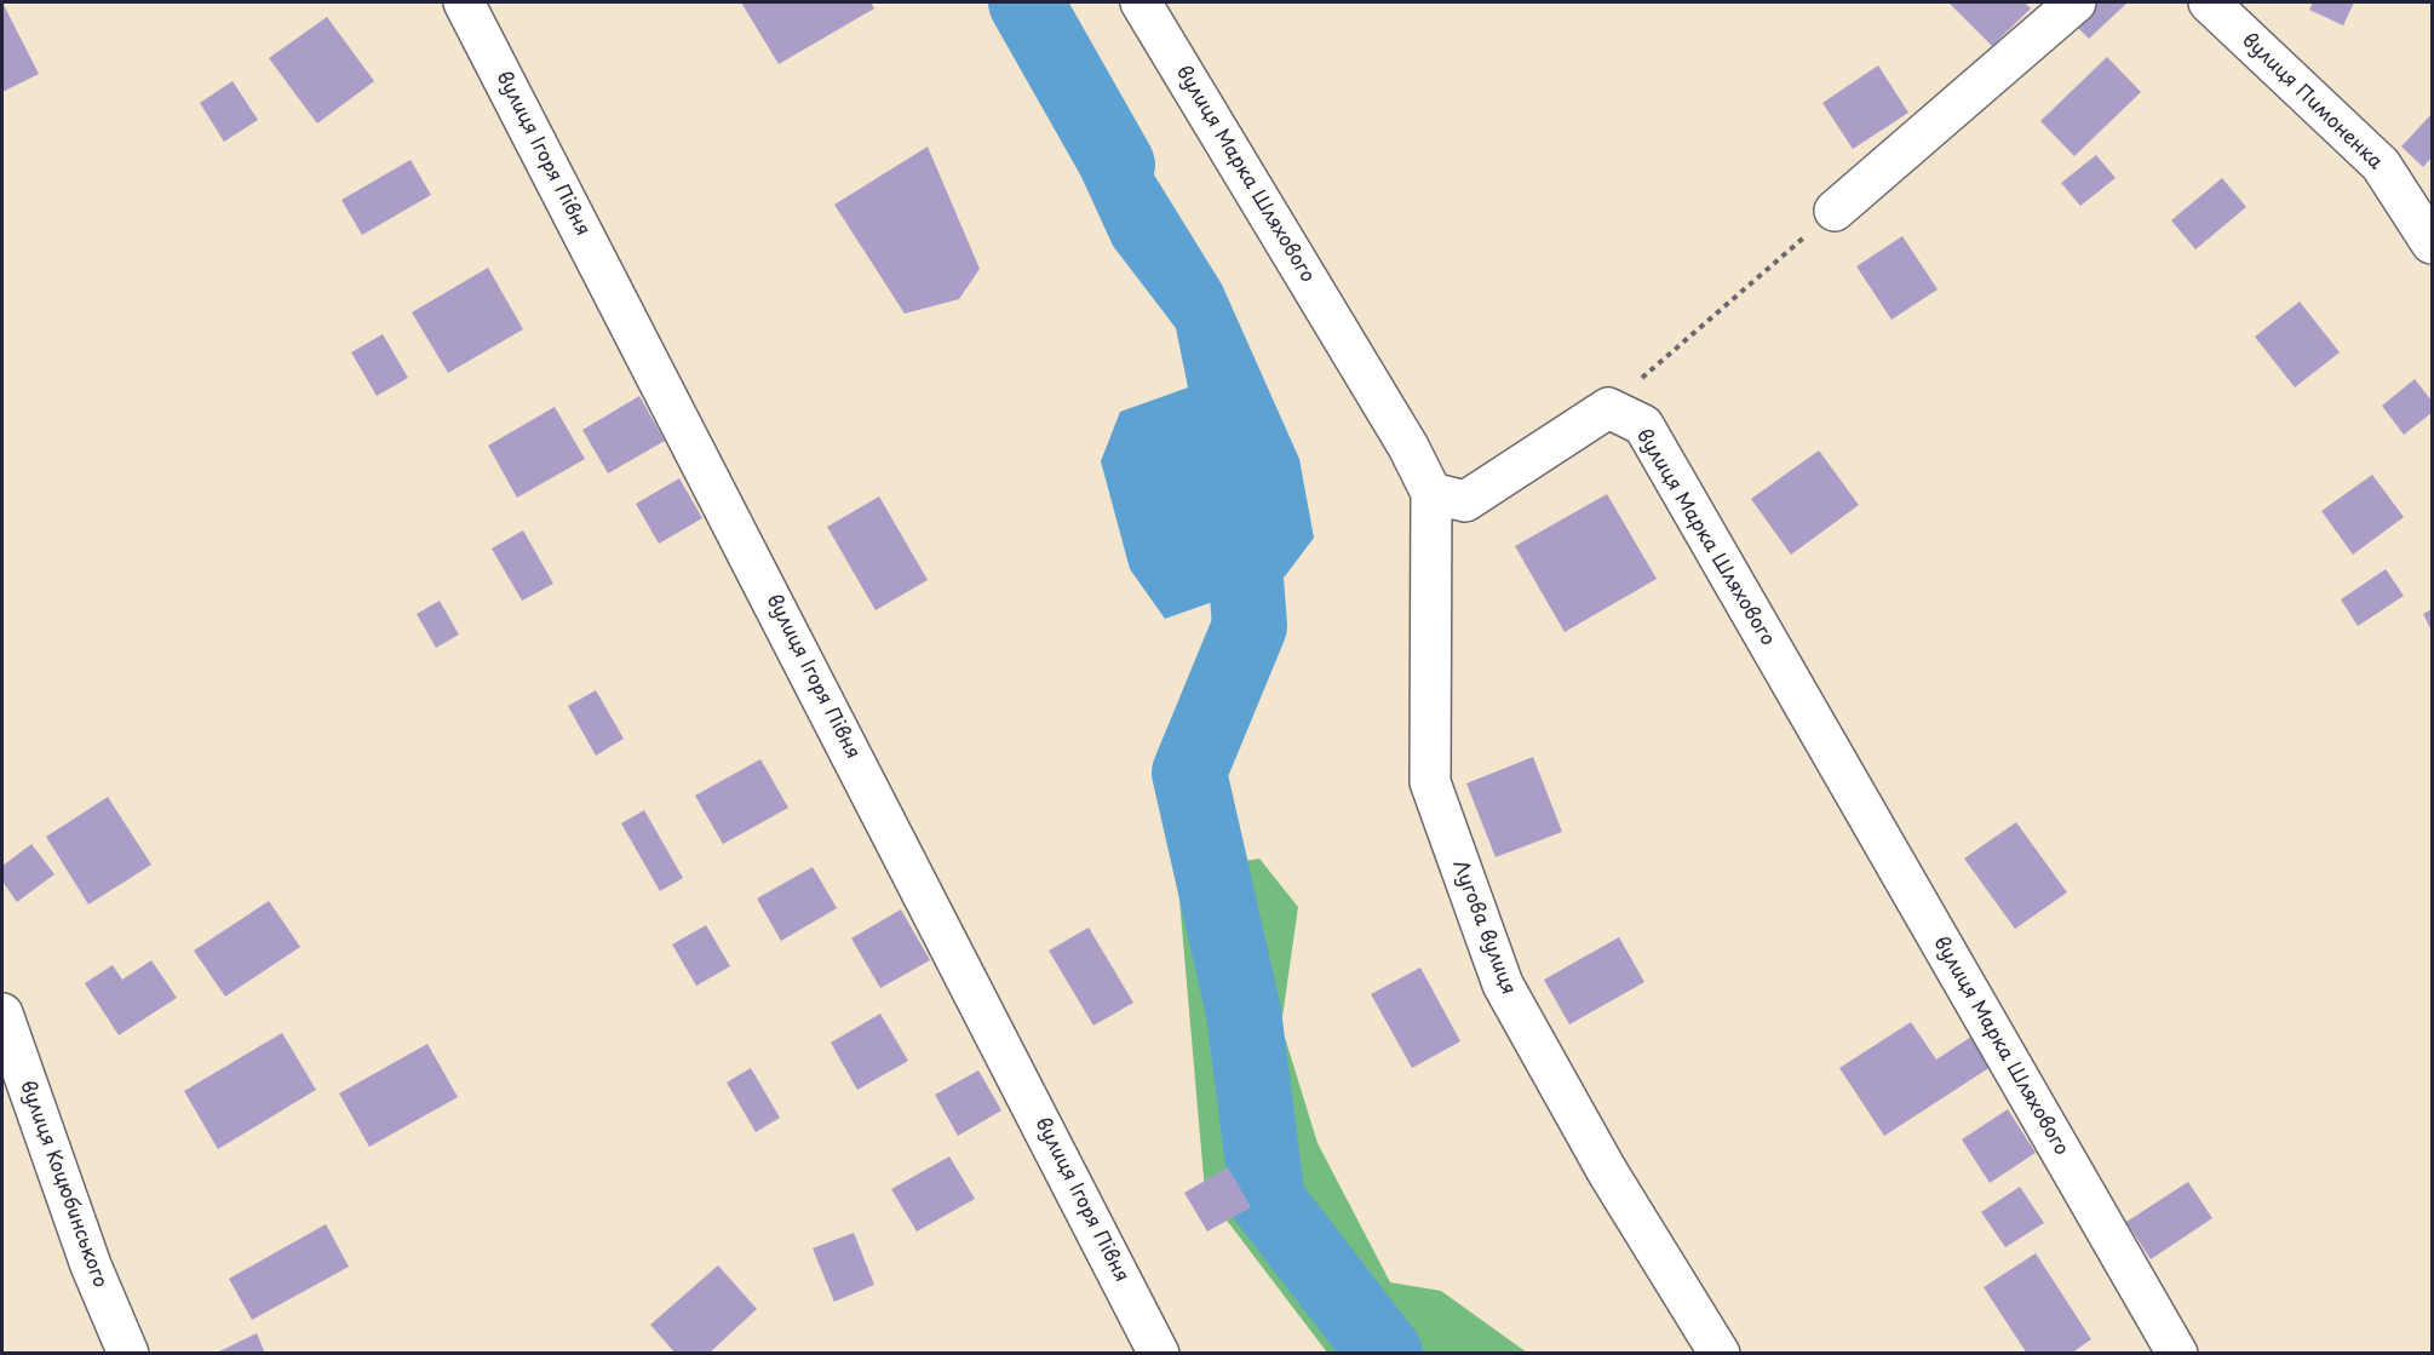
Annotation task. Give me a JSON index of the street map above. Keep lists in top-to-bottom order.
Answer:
{
  "streets": {
    "street": [
      "вулиця Пимоненка",
      "вулиця Ігоря Півня",
      "вулиця Марка Шляхового",
      "Лугова вулиця",
      "вулиця Коцюбинського"
    ]
  },
  "crossings": [
    ["вулиця Марка Шляхового", "Лугова вулиця"]
  ]
}
